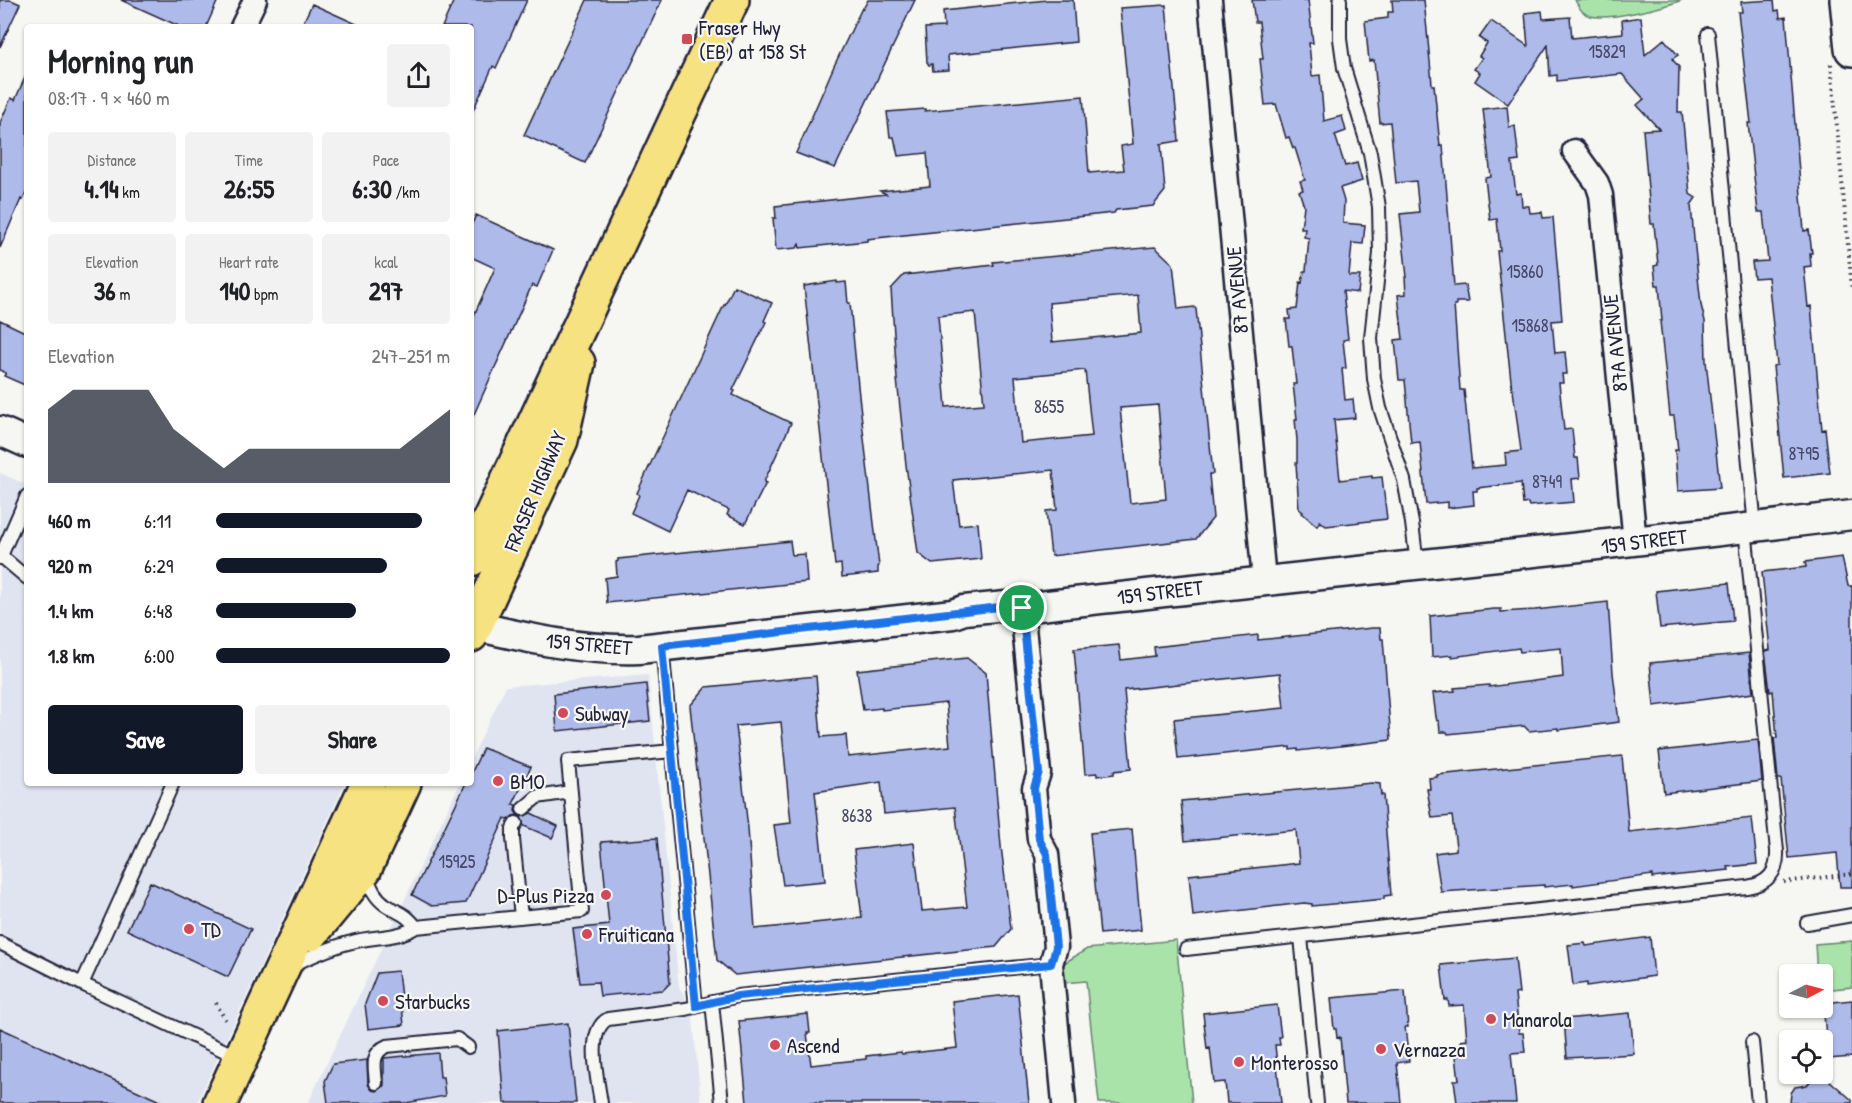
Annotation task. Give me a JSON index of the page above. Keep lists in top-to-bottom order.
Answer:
{
  "streets": {
    "main road": ["FRASER HIGHWAY"],
    "street": ["87 AVENUE", "87A AVENUE", "159 STREET"]
  },
  "crossings": [
    ["87 AVENUE", "159 STREET"],
    ["87A AVENUE", "159 STREET"]
  ],
  "places": {
    "transit": ["Fraser Hwy (EB) at 158 St"],
    "other": [
      "Subway",
      "BMO",
      "D-Plus Pizza",
      "TD",
      "Fruiticana",
      "Starbucks",
      "Manarola",
      "Ascend",
      "Vernazza",
      "Monterosso"
    ]
  },
  "house_numbers": [
    "15829",
    "15860",
    "15868",
    "8655",
    "8795",
    "8749",
    "8638",
    "15925"
  ],
  "north": "right",
  "page": {
    "heading": ["Morning run", "08:17 · 9 × 460 m"],
    "stats": [
      ["Distance", "4.14 km"],
      ["Time", "26:55"],
      ["Pace", "6:30 /km"],
      ["Elevation", "36 m"],
      ["Heart rate", "140 bpm"],
      ["kcal", "297"]
    ],
    "chart": ["Elevation", "247–251 m"],
    "list": [
      {
        "name": "460 m",
        "note": "6:11"
      },
      {
        "name": "920 m",
        "note": "6:29"
      },
      {
        "name": "1.4 km",
        "note": "6:48"
      },
      {
        "name": "1.8 km",
        "note": "6:00"
      }
    ],
    "buttons": ["Save", "Share"]
  }
}
